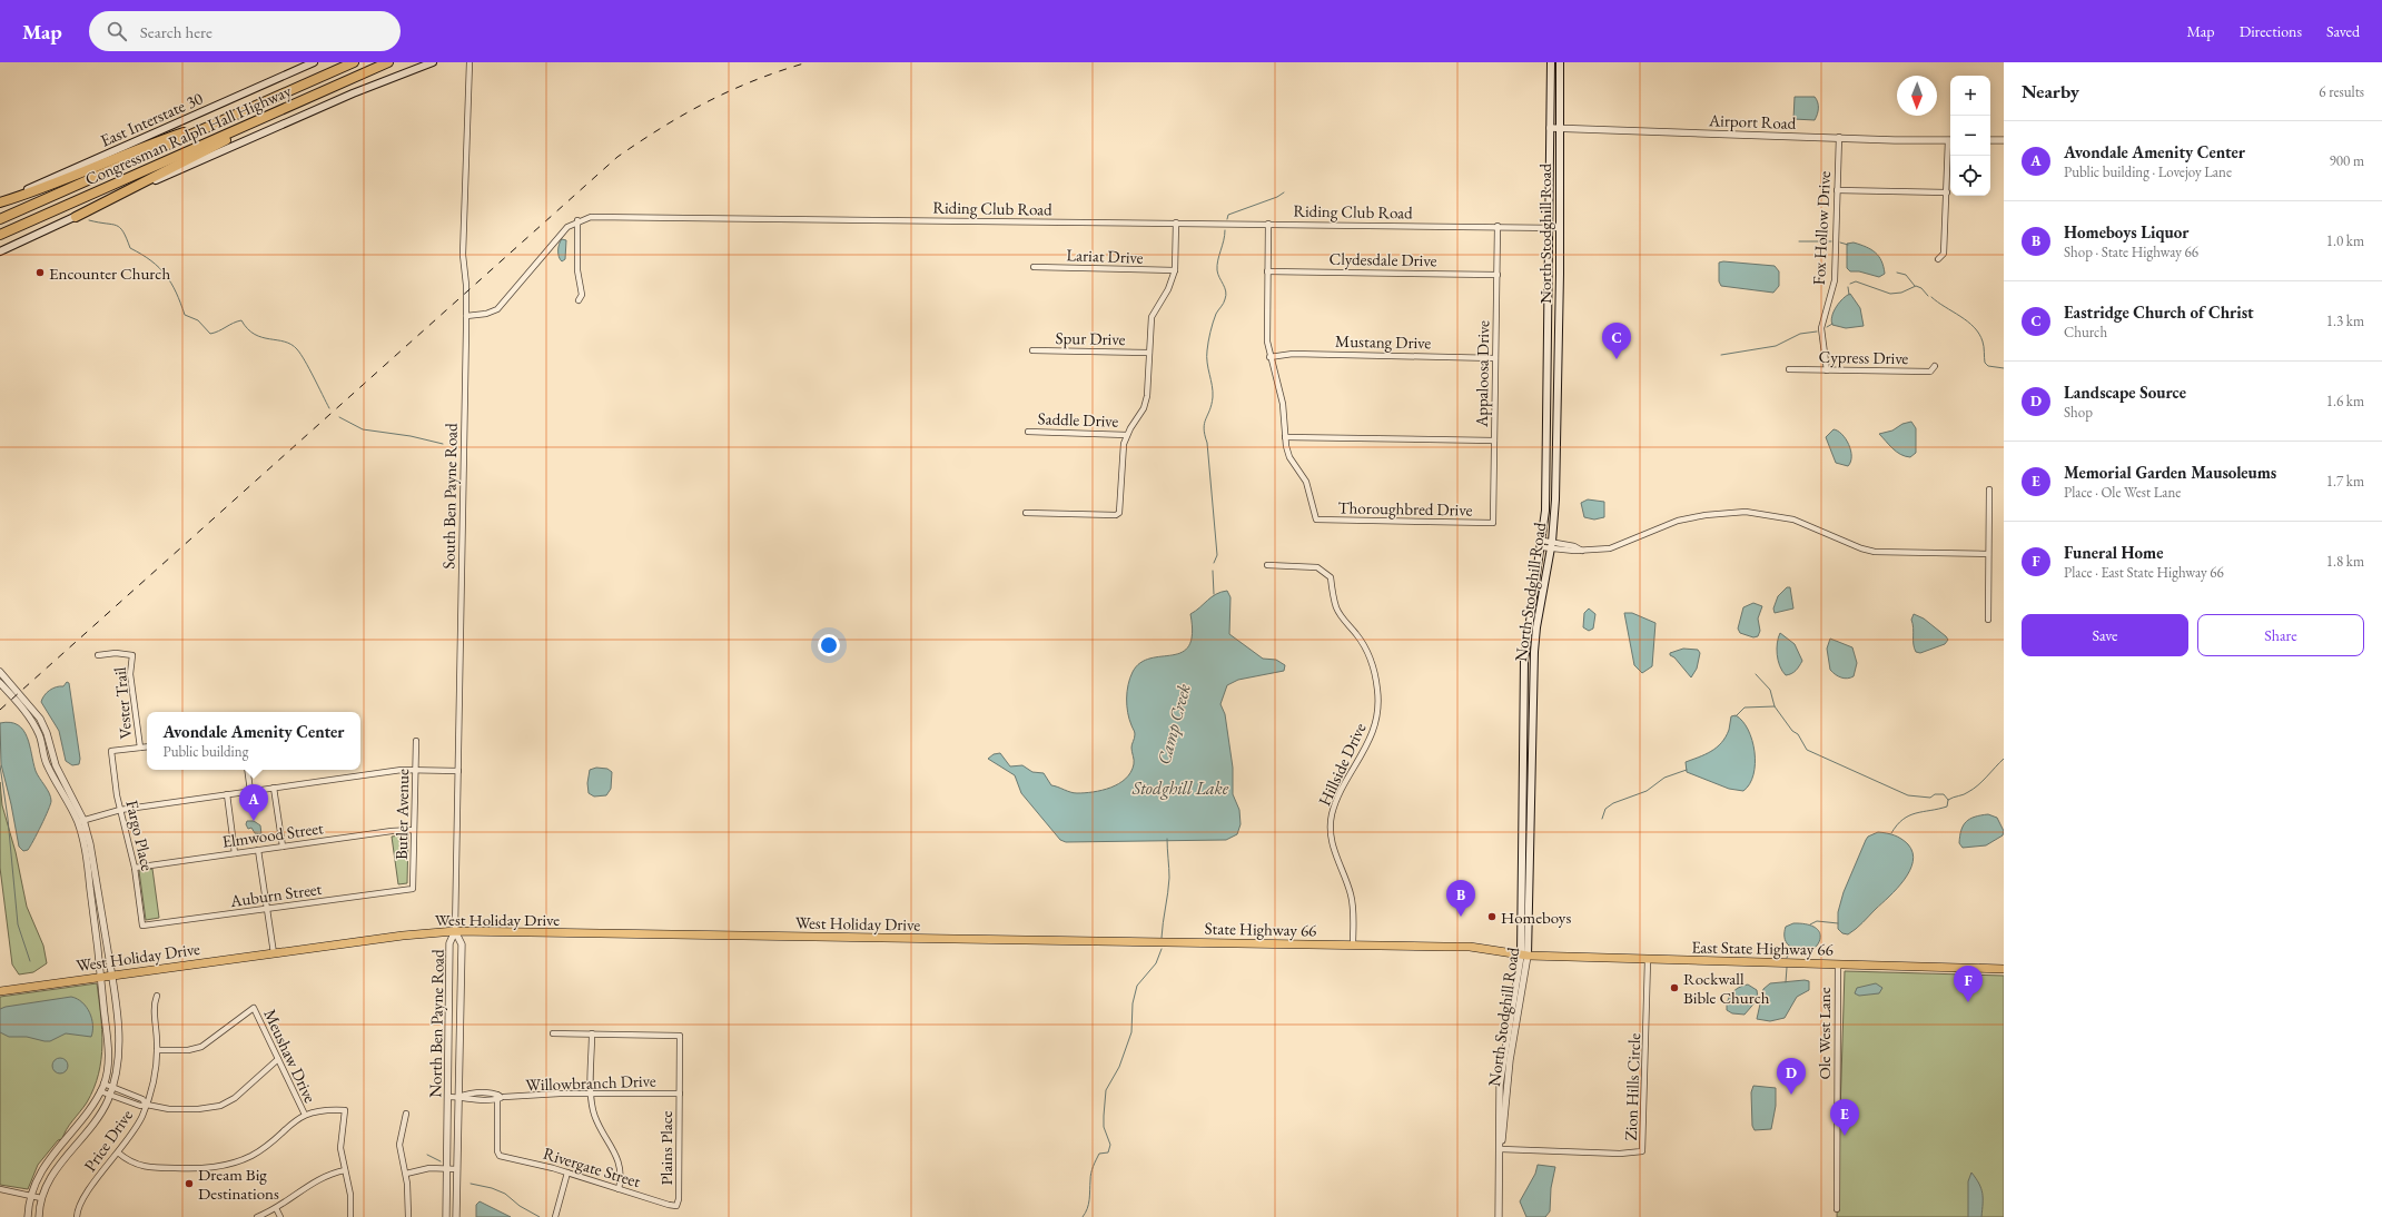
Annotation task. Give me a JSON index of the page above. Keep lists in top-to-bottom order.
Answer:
{
  "streets": {
    "highway": ["Congressman Ralph Hall Highway"],
    "main road": [
      "East Interstate 30",
      "North Stodghill Road",
      "West Holiday Drive",
      "State Highway 66",
      "East State Highway 66"
    ],
    "street": [
      "Airport Road",
      "Riding Club Road",
      "Fox Hollow Drive",
      "Lariat Drive",
      "Clydesdale Drive",
      "Spur Drive",
      "Mustang Drive",
      "Cypress Drive",
      "Appaloosa Drive",
      "Saddle Drive",
      "South Ben Payne Road",
      "Thoroughbred Drive",
      "Vester Trail",
      "Hillside Drive",
      "Butler Avenue",
      "Elmwood Street",
      "Fargo Place",
      "Auburn Street",
      "North Ben Payne Road",
      "Ole West Lane",
      "Meushaw Drive",
      "Willowbranch Drive",
      "Zion Hills Circle",
      "Price Drive",
      "Plains Place",
      "Rivergate Street"
    ]
  },
  "crossings": [
    ["Airport Road", "Fox Hollow Drive"],
    ["Airport Road", "North Stodghill Road"],
    ["Riding Club Road", "North Stodghill Road"],
    ["Riding Club Road", "Appaloosa Drive"],
    ["Riding Club Road", "South Ben Payne Road"],
    ["Fox Hollow Drive", "Cypress Drive"],
    ["North Stodghill Road", "State Highway 66"],
    ["North Stodghill Road", "East State Highway 66"],
    ["North Stodghill Road", "Zion Hills Circle"],
    ["Clydesdale Drive", "Appaloosa Drive"],
    ["Mustang Drive", "Appaloosa Drive"],
    ["Appaloosa Drive", "Thoroughbred Drive"],
    ["South Ben Payne Road", "West Holiday Drive"],
    ["South Ben Payne Road", "North Ben Payne Road"],
    ["Vester Trail", "Fargo Place"],
    ["Hillside Drive", "State Highway 66"],
    ["Butler Avenue", "Elmwood Street"],
    ["Butler Avenue", "Auburn Street"],
    ["Elmwood Street", "Fargo Place"],
    ["Fargo Place", "Auburn Street"],
    ["West Holiday Drive", "State Highway 66"],
    ["West Holiday Drive", "North Ben Payne Road"],
    ["State Highway 66", "East State Highway 66"],
    ["East State Highway 66", "Ole West Lane"],
    ["East State Highway 66", "Zion Hills Circle"],
    ["North Ben Payne Road", "Willowbranch Drive"],
    ["Meushaw Drive", "Price Drive"],
    ["Willowbranch Drive", "Plains Place"],
    ["Willowbranch Drive", "Rivergate Street"],
    ["Plains Place", "Rivergate Street"]
  ],
  "water": ["Camp Creek", "Stodghill Lake"],
  "places": [
    "Encounter Church",
    "Homeboys",
    "Rockwall Bible Church",
    "Dream Big Destinations"
  ],
  "north": "bottom",
  "page": {
    "header": "Map",
    "search": "Search here",
    "nav": ["Map", "Directions", "Saved"],
    "heading": ["Nearby", "6 results"],
    "map_buttons": ["+", "−"],
    "list": [
      {
        "mark": "A",
        "name": "Avondale Amenity Center",
        "note": "Public building · Lovejoy Lane",
        "value": "900 m"
      },
      {
        "mark": "B",
        "name": "Homeboys Liquor",
        "note": "Shop · State Highway 66",
        "value": "1.0 km"
      },
      {
        "mark": "C",
        "name": "Eastridge Church of Christ",
        "note": "Church",
        "value": "1.3 km"
      },
      {
        "mark": "D",
        "name": "Landscape Source",
        "note": "Shop",
        "value": "1.6 km"
      },
      {
        "mark": "E",
        "name": "Memorial Garden Mausoleums",
        "note": "Place · Ole West Lane",
        "value": "1.7 km"
      },
      {
        "mark": "F",
        "name": "Funeral Home",
        "note": "Place · East State Highway 66",
        "value": "1.8 km"
      }
    ],
    "pins": [
      "C",
      "A",
      "B",
      "F",
      "D",
      "E"
    ],
    "buttons": ["Save", "Share"],
    "popup": ["Avondale Amenity Center", "Public building"]
  }
}
